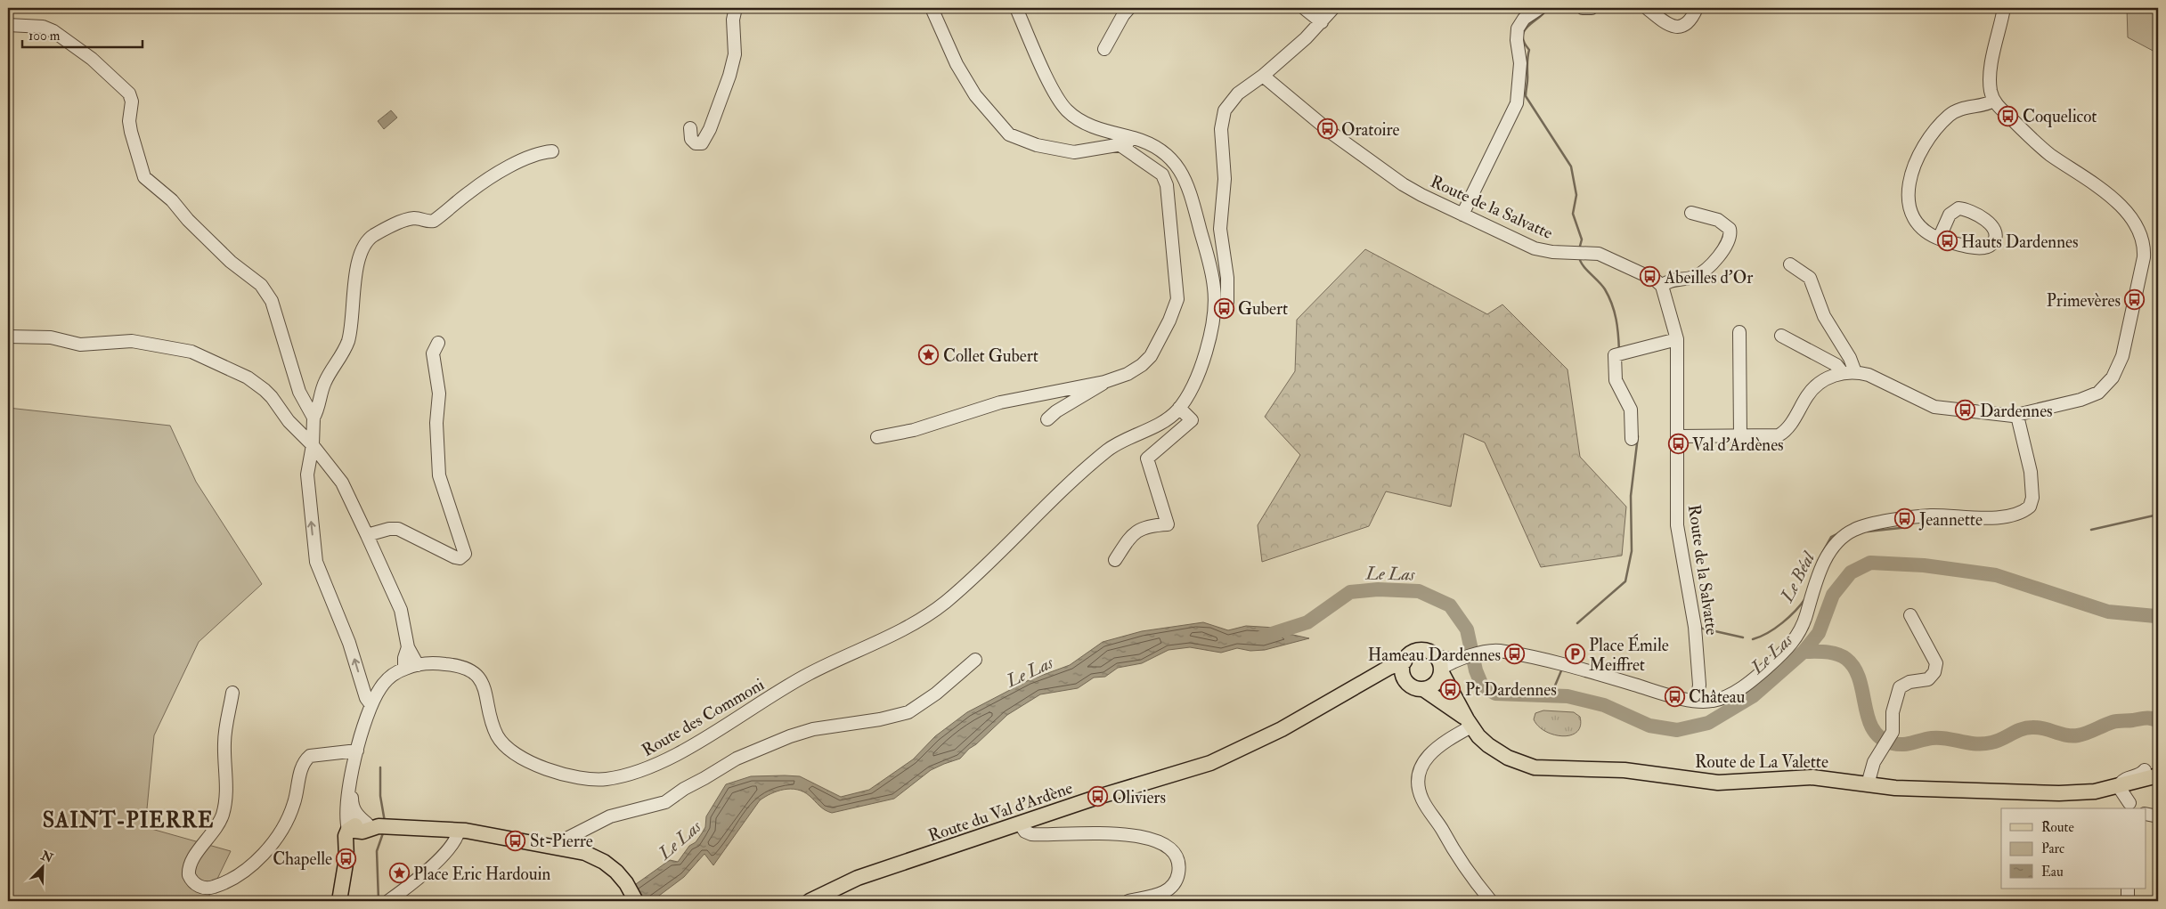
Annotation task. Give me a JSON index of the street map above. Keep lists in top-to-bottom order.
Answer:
{
  "streets": {
    "main road": ["Route de La Valette", "Route du Val d'Ardène"],
    "street": ["Route de la Salvatte", "Route des Commoni"]
  },
  "crossings": [
    ["Route de La Valette", "Route du Val d'Ardène"]
  ],
  "districts": ["SAINT-PIERRE"],
  "water": ["Le Las", "Le Béal"],
  "places": {
    "bus stop": [
      "Coquelicot",
      "Oratoire",
      "Hauts Dardennes",
      "Abeilles d'Or",
      "Primevères",
      "Gubert",
      "Dardennes",
      "Val d'Ardènes",
      "Jeannette",
      "Hameau Dardennes",
      "Pt Dardennes",
      "Château",
      "Oliviers",
      "St-Pierre",
      "Chapelle"
    ],
    "place": ["Collet Gubert", "Place Eric Hardouin"],
    "parking": ["Place Émile Meiffret"]
  },
  "legend": ["Route", "Parc", "Eau"],
  "scale_bar": "100 m",
  "north": "top right"
}
